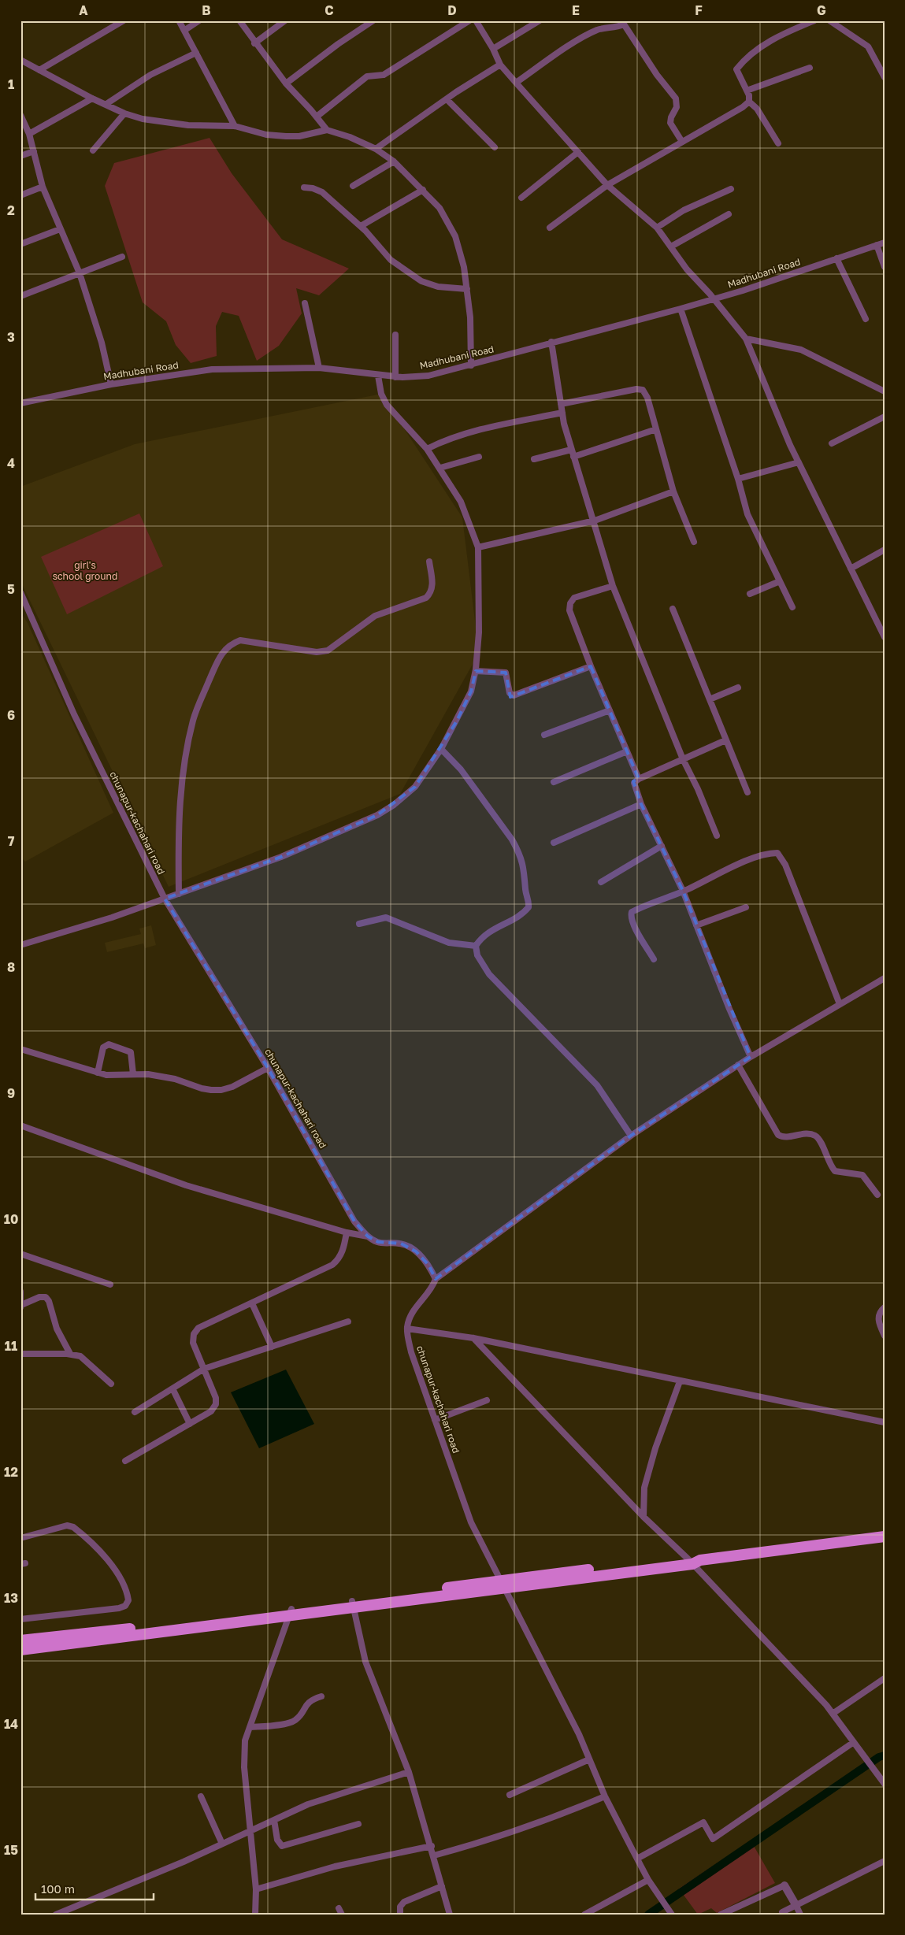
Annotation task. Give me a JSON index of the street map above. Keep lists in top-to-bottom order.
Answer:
{
  "streets": {
    "street": ["Madhubani Road", "chunapur-kachahari road"]
  },
  "parks": ["girl's school ground"],
  "scale_bar": "100 m",
  "grid": {
    "columns": [
      "A",
      "B",
      "C",
      "D",
      "E",
      "F",
      "G"
    ],
    "rows": [
      "1",
      "2",
      "3",
      "4",
      "5",
      "6",
      "7",
      "8",
      "9",
      "10",
      "11",
      "12",
      "13",
      "14",
      "15"
    ]
  }
}
